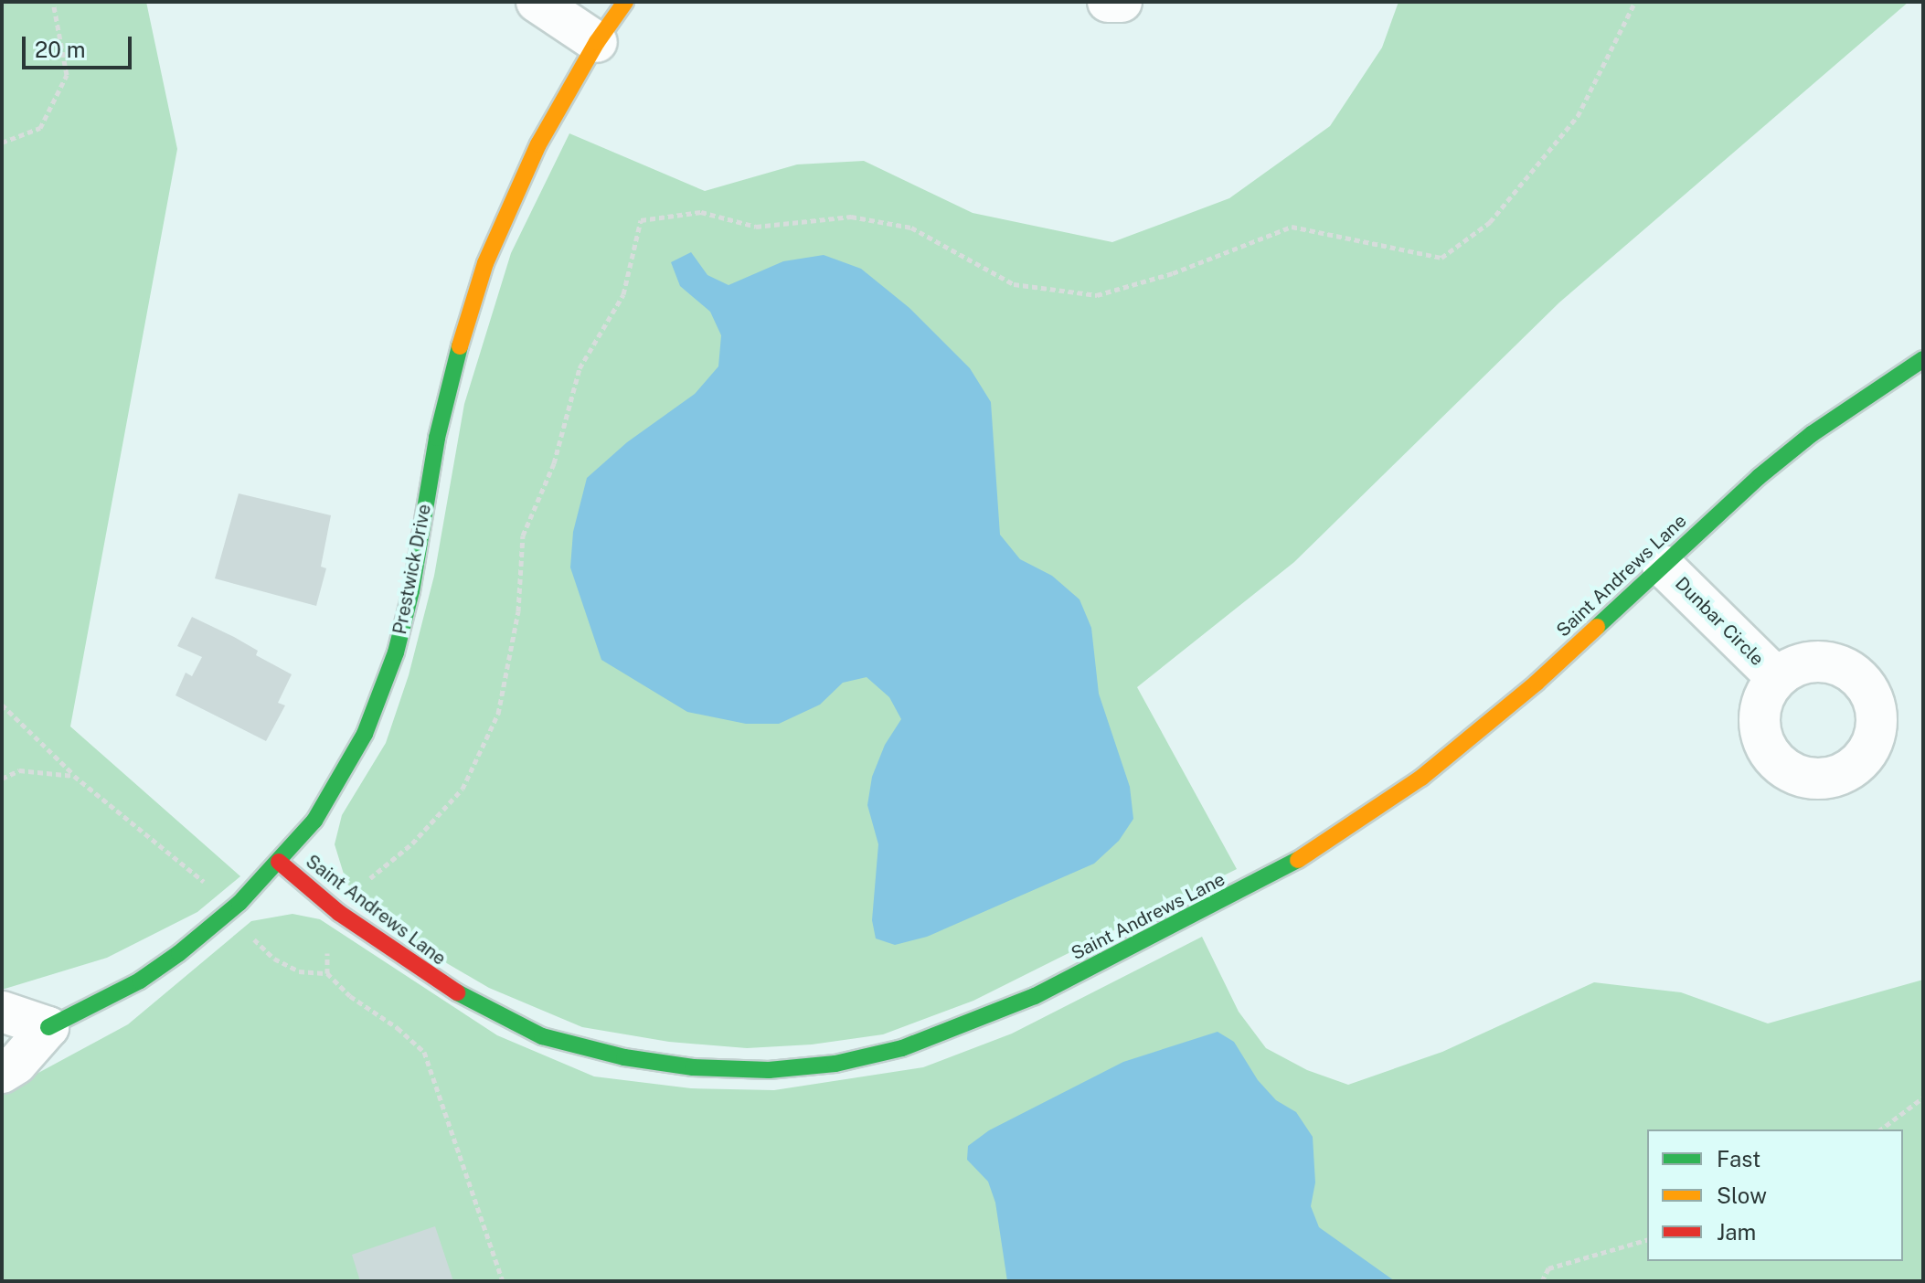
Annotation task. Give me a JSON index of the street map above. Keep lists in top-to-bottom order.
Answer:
{
  "streets": {
    "street": ["Prestwick Drive", "Saint Andrews Lane", "Dunbar Circle"]
  },
  "crossings": [
    ["Prestwick Drive", "Saint Andrews Lane"],
    ["Saint Andrews Lane", "Dunbar Circle"]
  ],
  "legend": ["Fast", "Slow", "Jam"],
  "scale_bar": "20 m"
}
